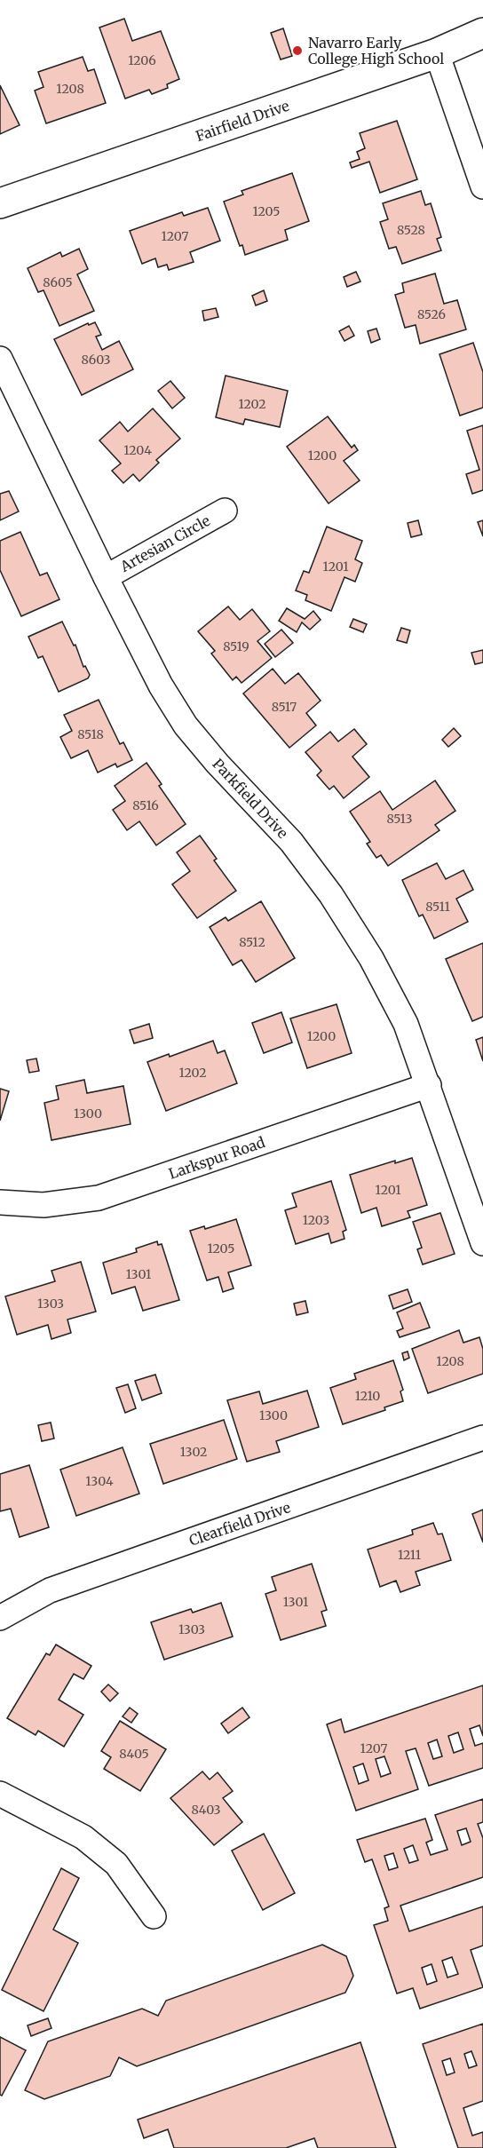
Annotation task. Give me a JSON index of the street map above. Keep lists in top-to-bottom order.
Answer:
{
  "streets": {
    "street": [
      "Fairfield Drive",
      "Artesian Circle",
      "Parkfield Drive",
      "Larkspur Road",
      "Clearfield Drive"
    ]
  },
  "crossings": [
    ["Artesian Circle", "Parkfield Drive"],
    ["Parkfield Drive", "Larkspur Road"]
  ],
  "places": ["Navarro Early College High School"],
  "house_numbers": [
    "1206",
    "1208",
    "1205",
    "8528",
    "1207",
    "8605",
    "8526",
    "8603",
    "1202",
    "1204",
    "1200",
    "1201",
    "8519",
    "8517",
    "8518",
    "8516",
    "8513",
    "8511",
    "8512",
    "1200",
    "1202",
    "1300",
    "1201",
    "1203",
    "1205",
    "1301",
    "1303",
    "1208",
    "1210",
    "1300",
    "1302",
    "1304",
    "1211",
    "1301",
    "1303",
    "1207",
    "8405",
    "8403"
  ]
}
